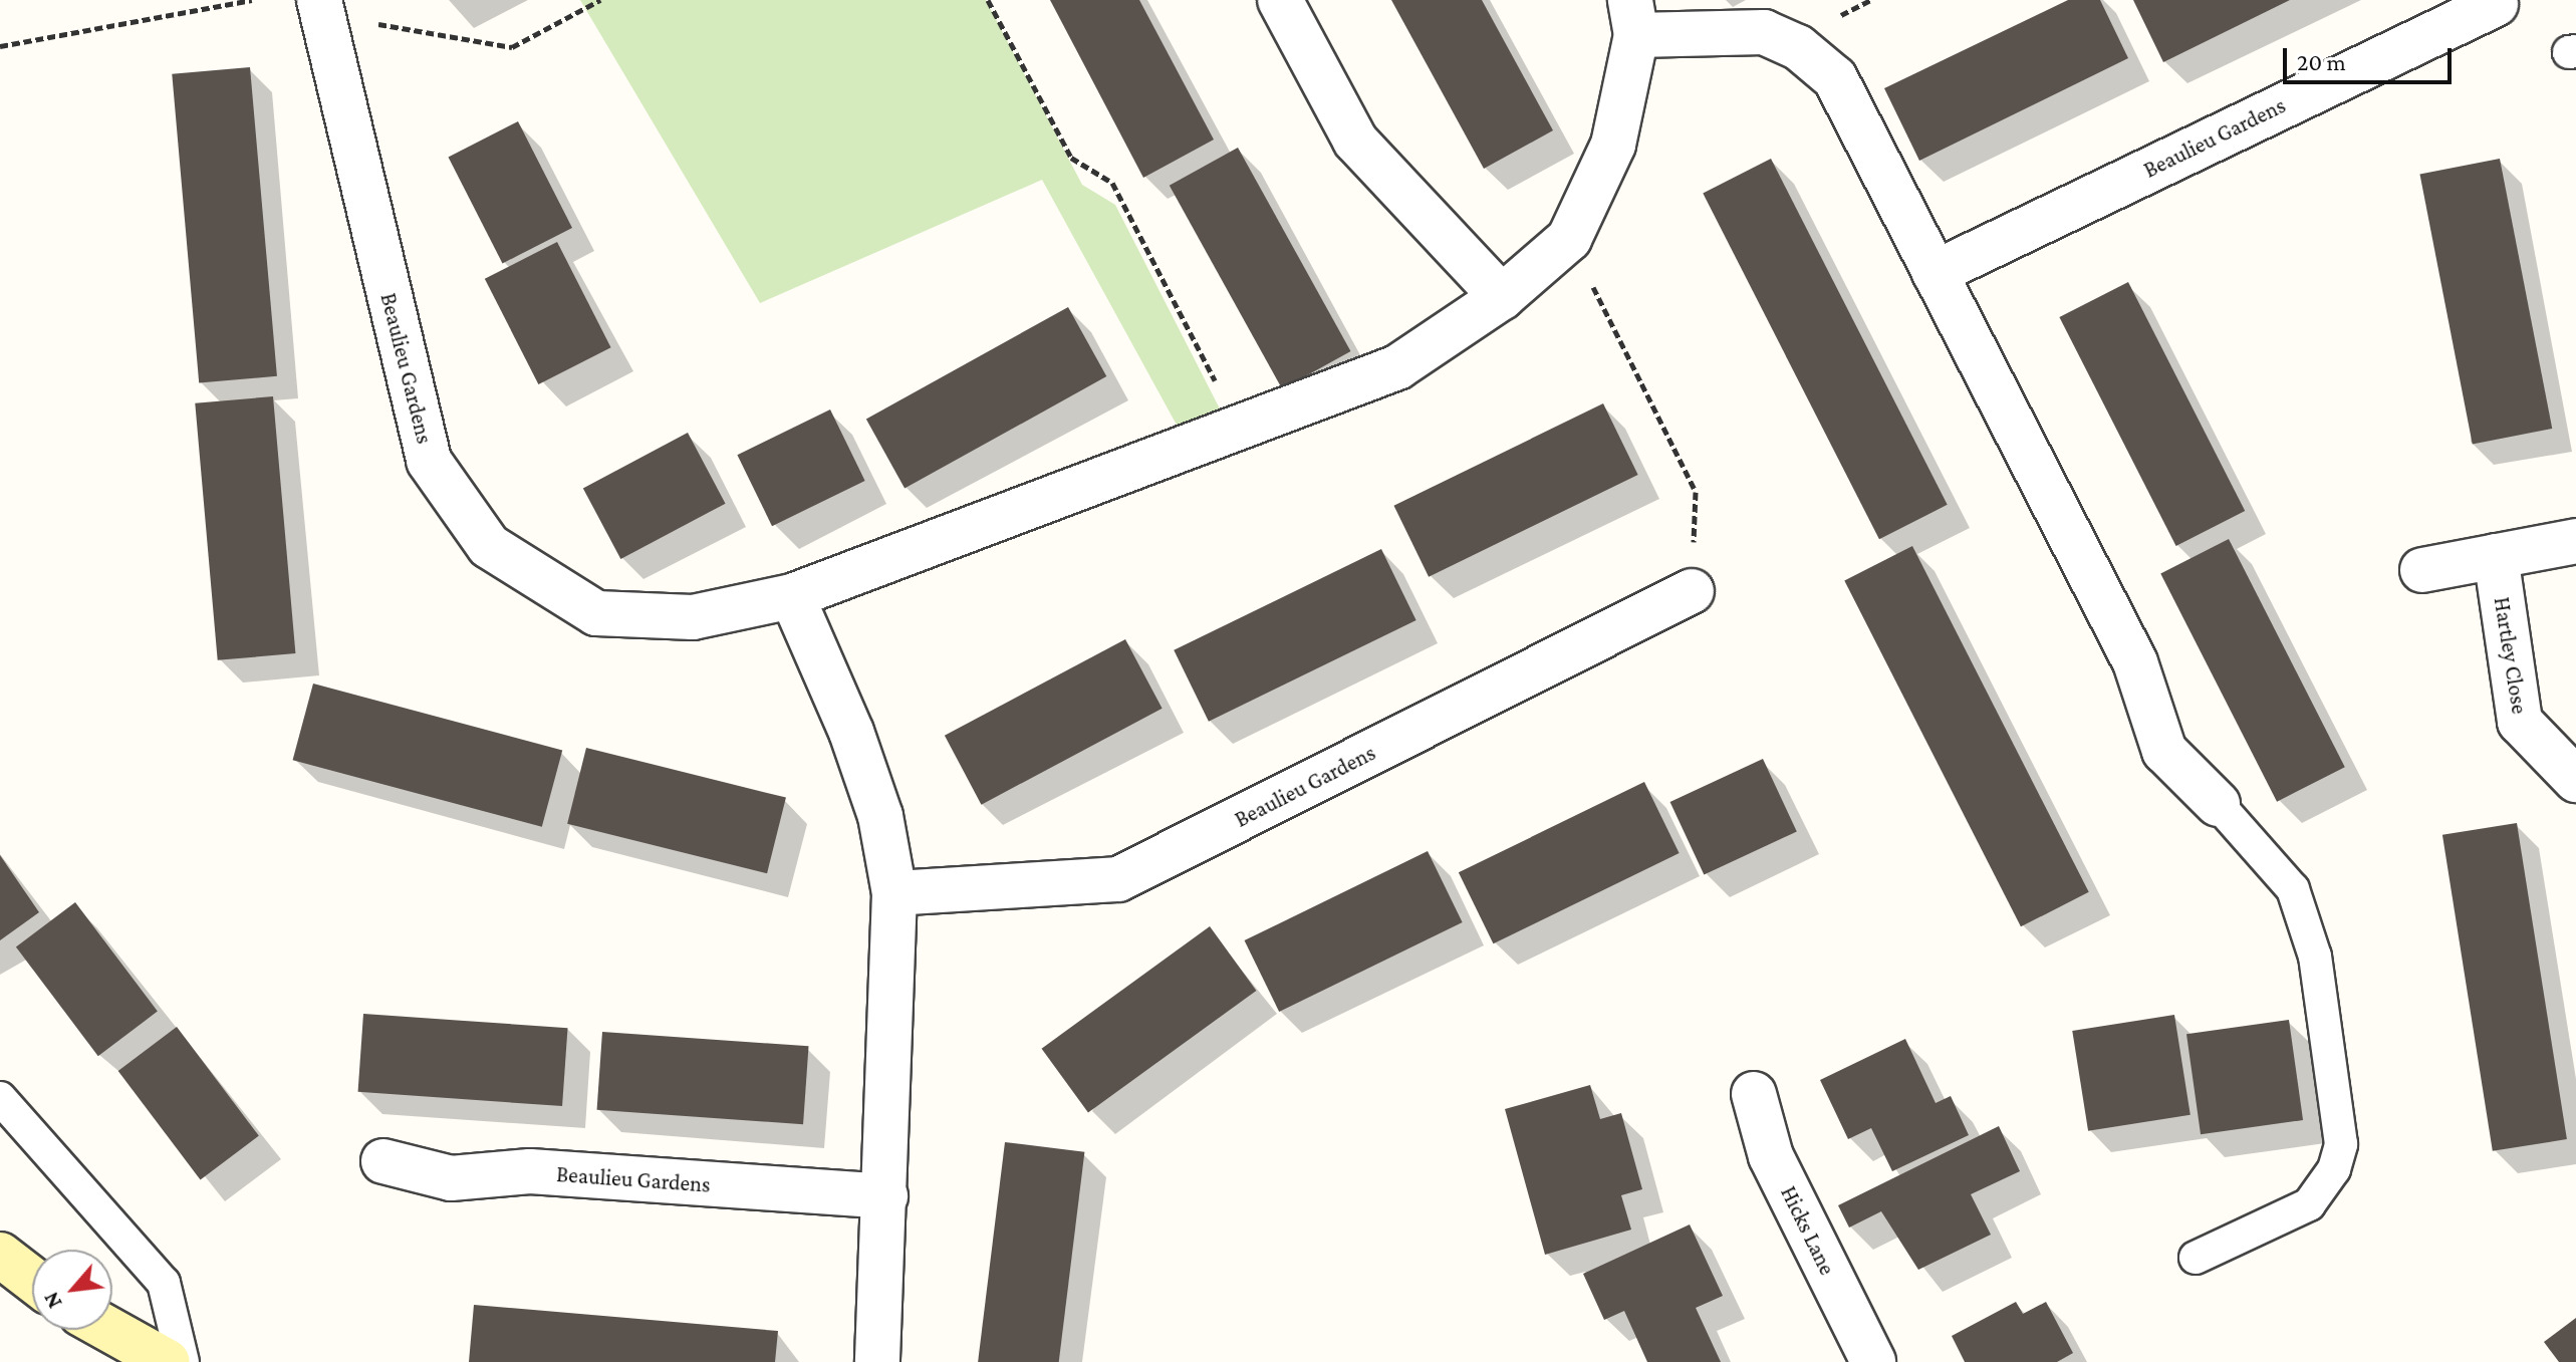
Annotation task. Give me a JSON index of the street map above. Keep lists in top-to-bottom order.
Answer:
{
  "streets": {
    "street": ["Beaulieu Gardens", "Hartley Close", "Hicks Lane"]
  },
  "scale_bar": "20 m",
  "north": "bottom left"
}
